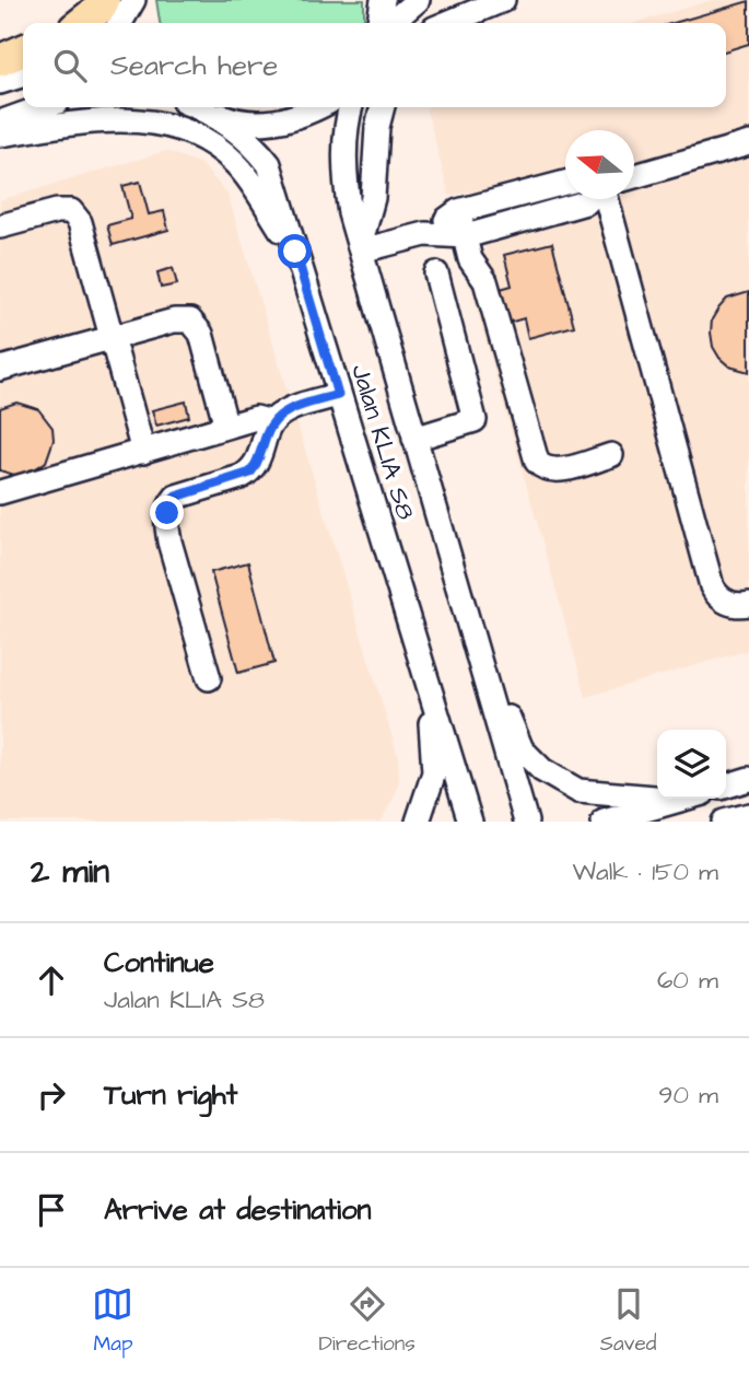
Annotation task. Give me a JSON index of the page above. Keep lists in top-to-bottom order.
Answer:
{
  "streets": {
    "street": ["Jalan KLIA S8"]
  },
  "north": "left",
  "page": {
    "search": "Search here",
    "heading": ["2 min", "Walk · 150 m"],
    "list": [
      ["Continue", "Jalan KLIA S8", "60 m"],
      ["Turn right", "90 m"],
      "Arrive at destination"
    ],
    "nav": ["Map", "Directions", "Saved"]
  }
}
